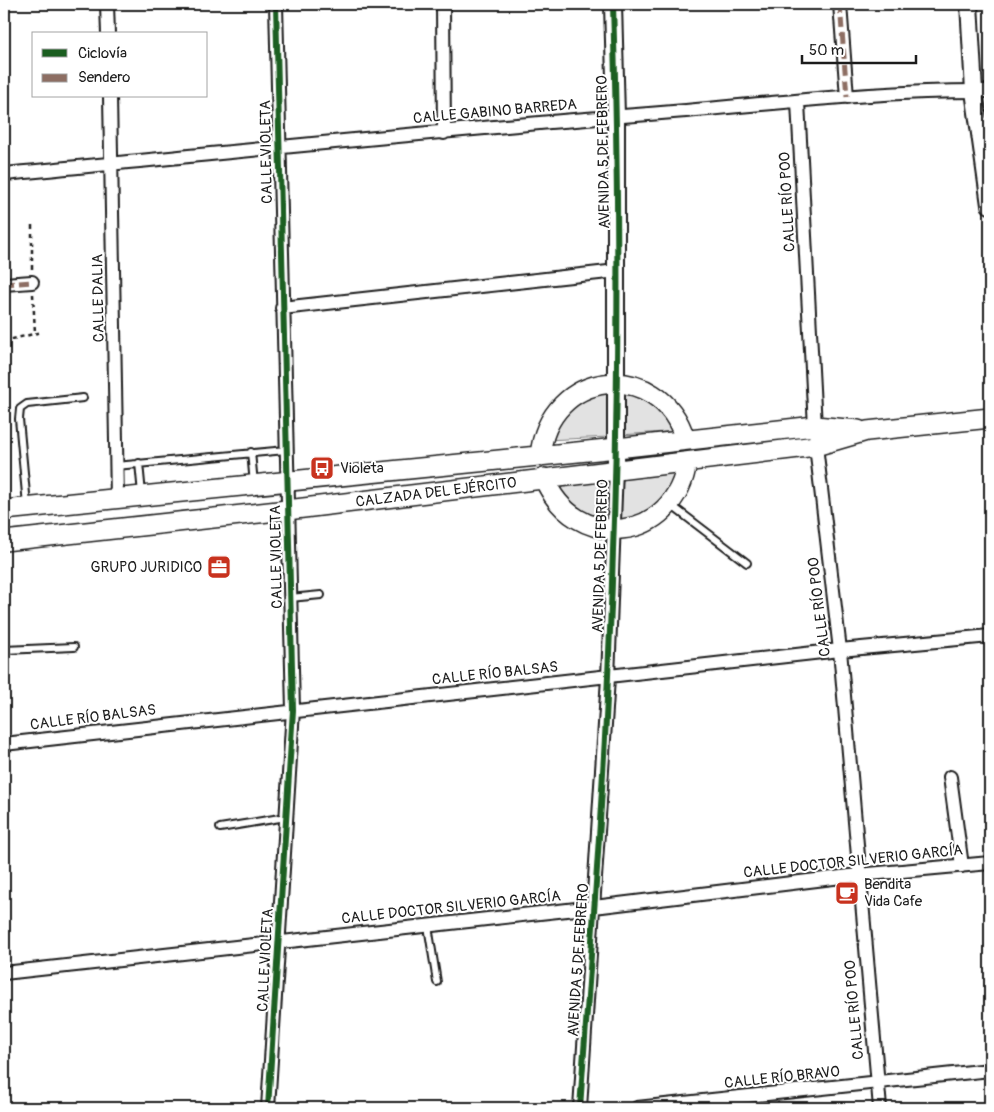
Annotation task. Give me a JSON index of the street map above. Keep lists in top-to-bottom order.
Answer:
{
  "streets": {
    "main road": ["CALZADA DEL EJÉRCITO"],
    "street": [
      "CALLE GABINO BARREDA",
      "CALLE VIOLETA",
      "AVENIDA 5 DE FEBRERO",
      "CALLE RÍO POO",
      "CALLE DALIA",
      "CALLE RÍO BALSAS",
      "CALLE DOCTOR SILVERIO GARCÍA",
      "CALLE RÍO BRAVO"
    ]
  },
  "crossings": [
    ["CALLE GABINO BARREDA", "CALLE VIOLETA"],
    ["CALLE GABINO BARREDA", "AVENIDA 5 DE FEBRERO"],
    ["CALLE GABINO BARREDA", "CALLE RÍO POO"],
    ["CALLE GABINO BARREDA", "CALLE DALIA"],
    ["CALLE VIOLETA", "CALZADA DEL EJÉRCITO"],
    ["CALLE VIOLETA", "CALLE RÍO BALSAS"],
    ["CALLE VIOLETA", "CALLE DOCTOR SILVERIO GARCÍA"],
    ["AVENIDA 5 DE FEBRERO", "CALZADA DEL EJÉRCITO"],
    ["AVENIDA 5 DE FEBRERO", "CALLE RÍO BALSAS"],
    ["AVENIDA 5 DE FEBRERO", "CALLE DOCTOR SILVERIO GARCÍA"],
    ["CALLE RÍO POO", "CALZADA DEL EJÉRCITO"],
    ["CALLE RÍO POO", "CALLE RÍO BALSAS"],
    ["CALLE RÍO POO", "CALLE DOCTOR SILVERIO GARCÍA"],
    ["CALLE RÍO POO", "CALLE RÍO BRAVO"],
    ["CALLE DALIA", "CALZADA DEL EJÉRCITO"]
  ],
  "places": {
    "bus stop": ["Violeta"],
    "office": ["GRUPO JURIDICO"],
    "cafe": ["Bendita Vida Cafe"]
  },
  "legend": ["Ciclovía", "Sendero"],
  "scale_bar": "50 m"
}
